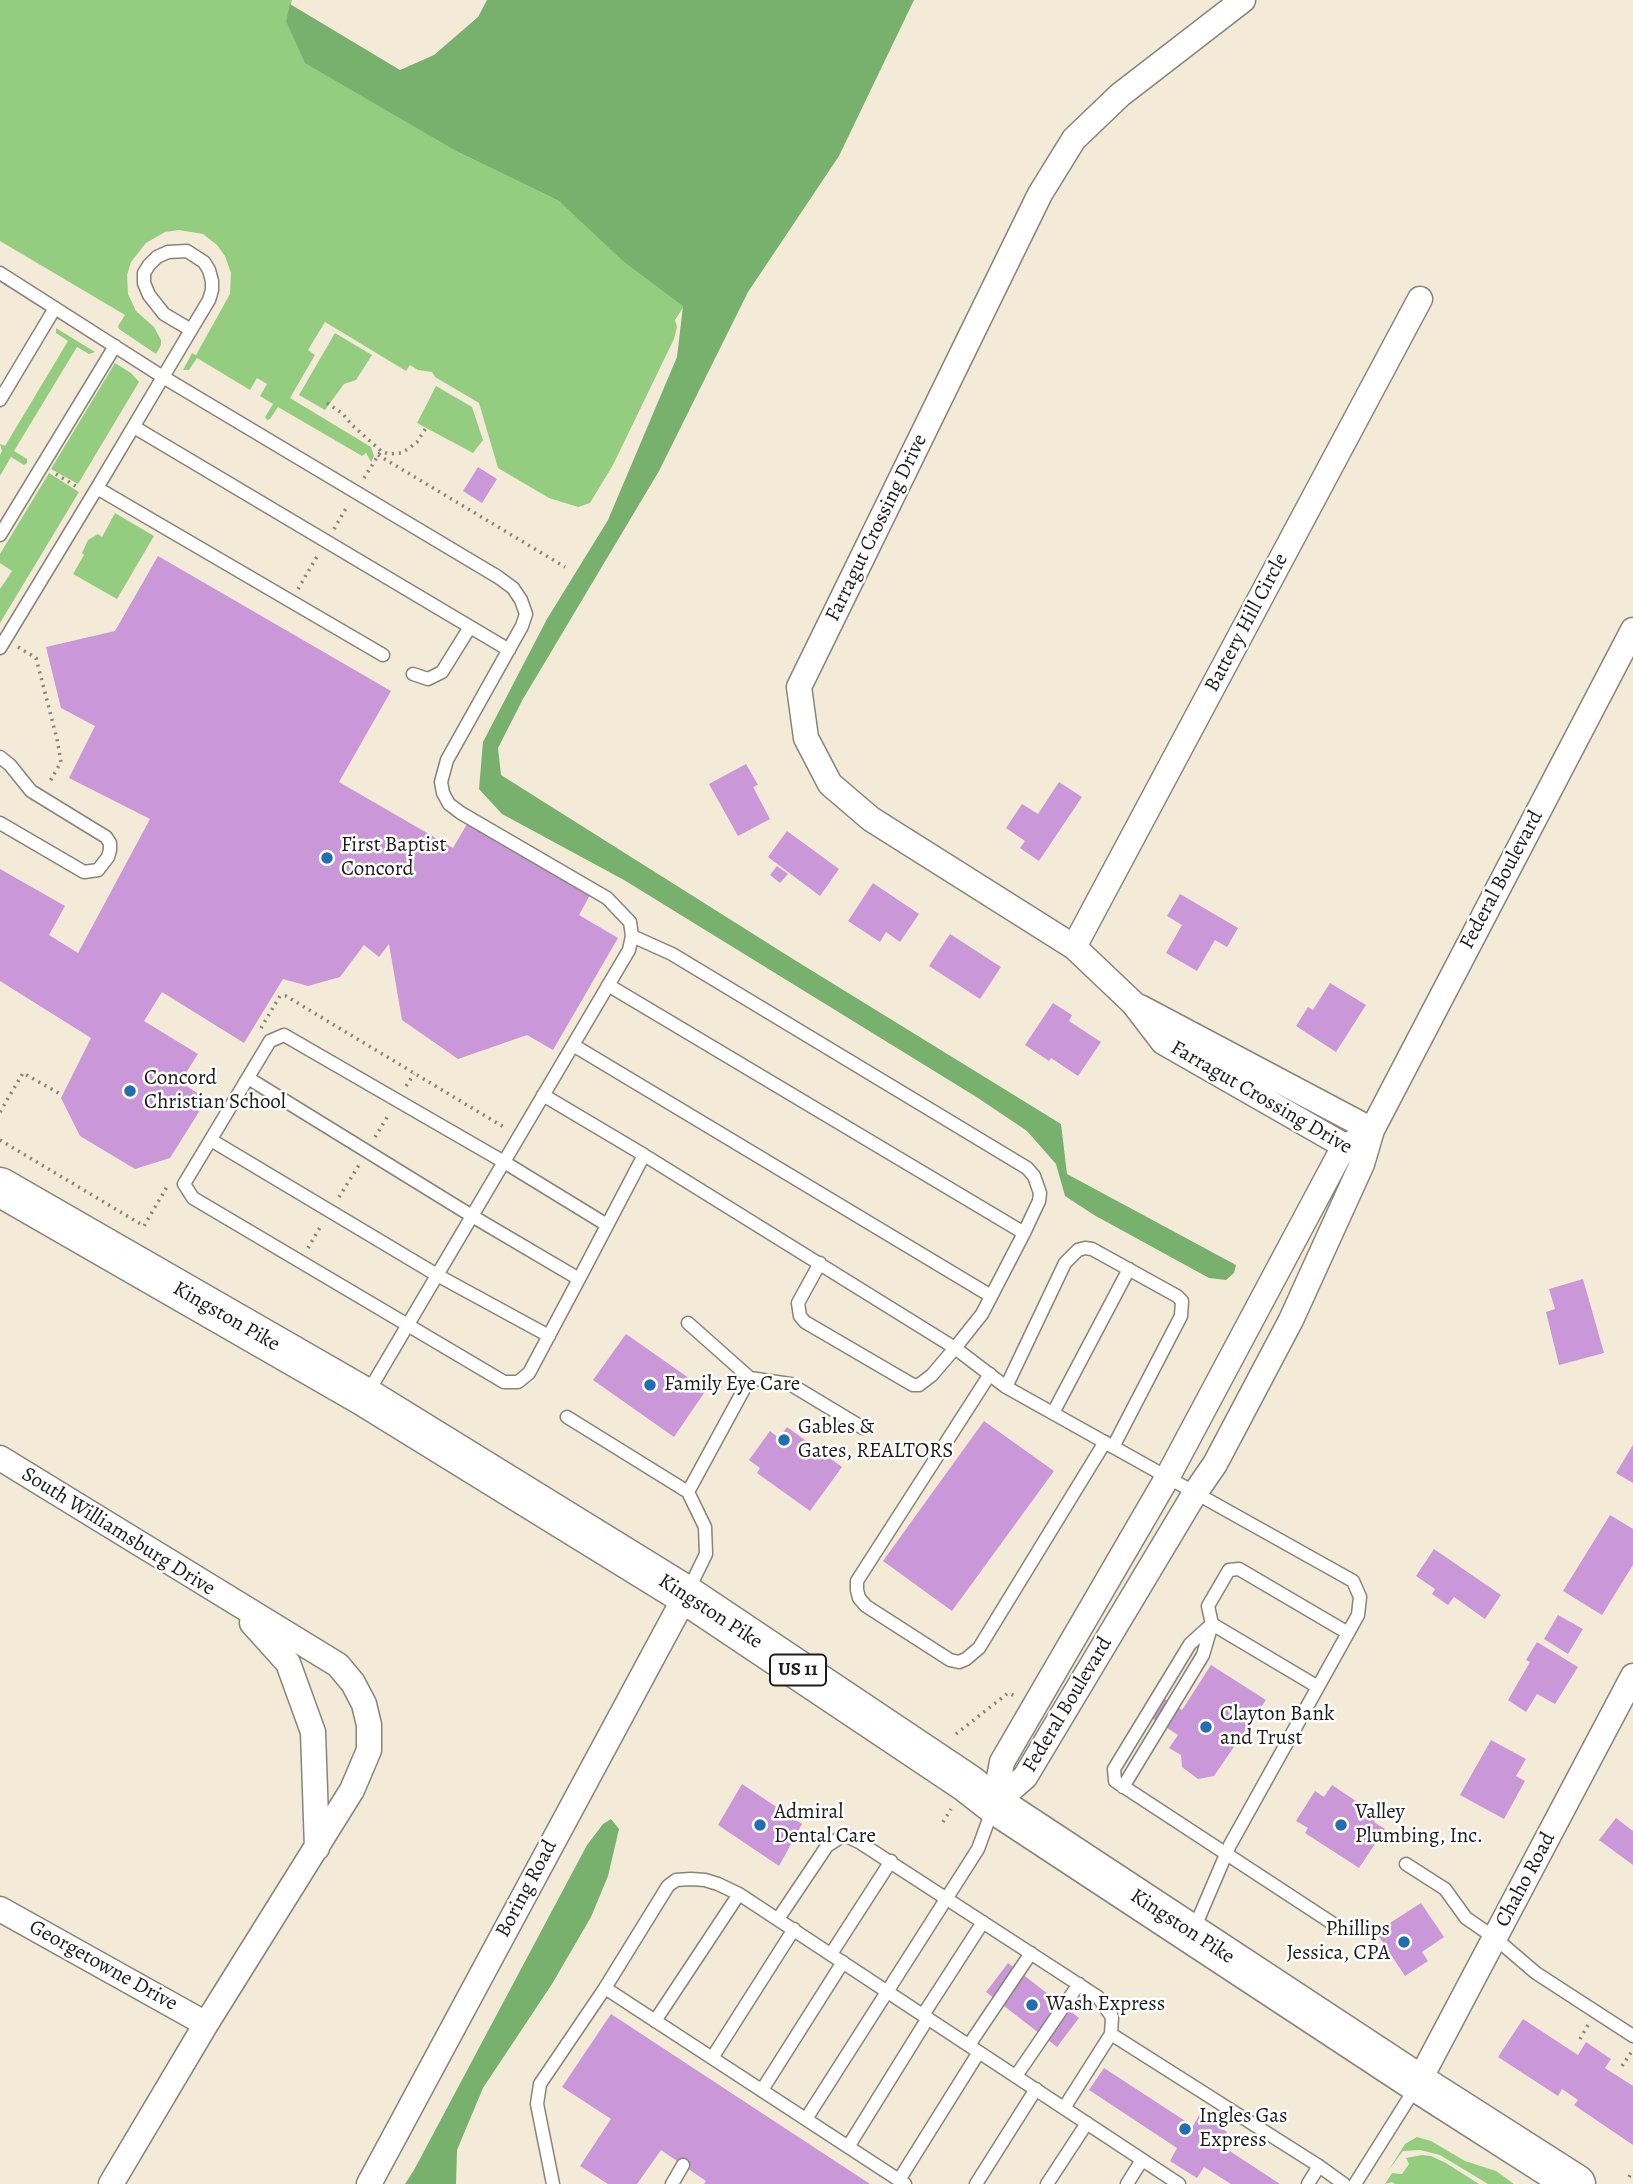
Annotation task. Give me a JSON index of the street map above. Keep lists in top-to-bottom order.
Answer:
{
  "streets": {
    "main road": ["Kingston Pike", "US 11"],
    "street": [
      "Farragut Crossing Drive",
      "Battery Hill Circle",
      "Federal Boulevard",
      "South Williamsburg Drive",
      "Chaho Road",
      "Boring Road",
      "Georgetowne Drive"
    ]
  },
  "crossings": [
    ["Farragut Crossing Drive", "Battery Hill Circle"],
    ["Farragut Crossing Drive", "Federal Boulevard"],
    ["Federal Boulevard", "Kingston Pike"],
    ["Kingston Pike", "Chaho Road"],
    ["Kingston Pike", "Boring Road"],
    ["South Williamsburg Drive", "Georgetowne Drive"]
  ],
  "places": [
    "First Baptist Concord",
    "Concord Christian School",
    "Family Eye Care",
    "Gables & Gates, REALTORS",
    "Clayton Bank and Trust",
    "Admiral Dental Care",
    "Valley Plumbing, Inc.",
    "Phillips Jessica, CPA",
    "Wash Express",
    "Ingles Gas Express"
  ]
}
